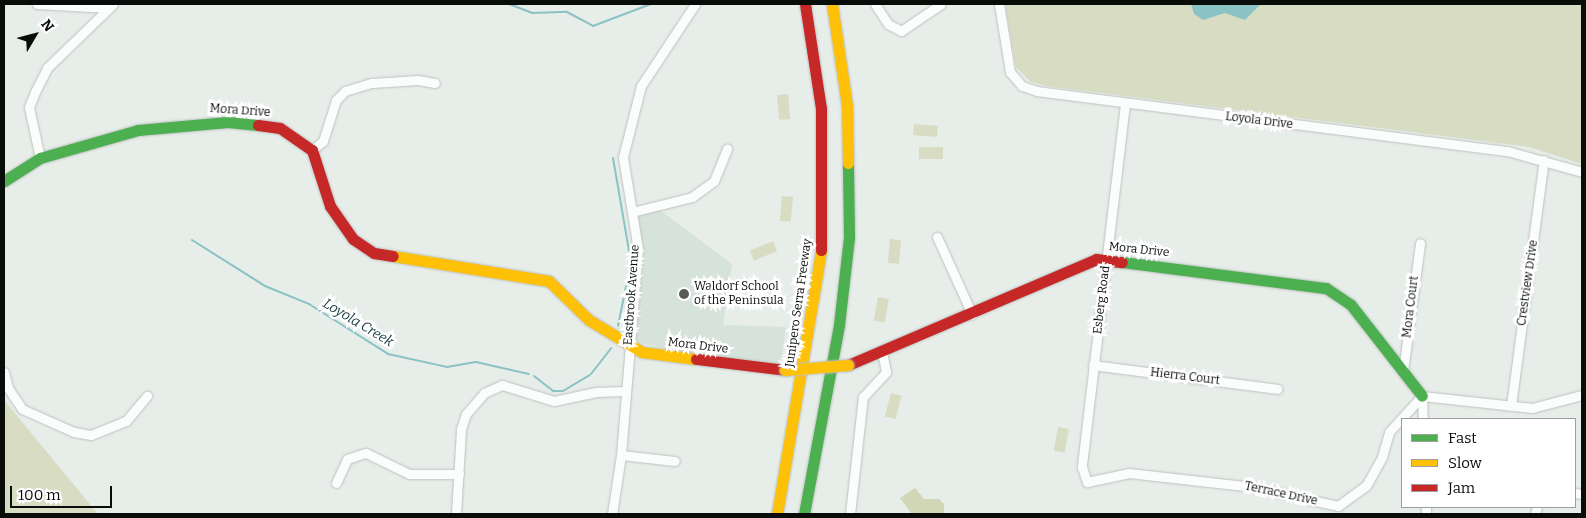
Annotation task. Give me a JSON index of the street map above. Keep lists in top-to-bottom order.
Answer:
{
  "streets": {
    "main road": ["Mora Drive", "Junipero Serra Freeway"],
    "street": [
      "Loyola Drive",
      "Crestview Drive",
      "Eastbrook Avenue",
      "Esberg Road",
      "Mora Court",
      "Hierra Court",
      "Terrace Drive"
    ]
  },
  "crossings": [
    ["Mora Drive", "Eastbrook Avenue"],
    ["Mora Drive", "Esberg Road"],
    ["Mora Drive", "Mora Court"],
    ["Mora Drive", "Terrace Drive"],
    ["Loyola Drive", "Crestview Drive"],
    ["Loyola Drive", "Esberg Road"],
    ["Esberg Road", "Hierra Court"],
    ["Esberg Road", "Terrace Drive"]
  ],
  "water": ["Loyola Creek"],
  "places": ["Waldorf School of the Peninsula"],
  "legend": ["Fast", "Slow", "Jam"],
  "scale_bar": "100 m",
  "north": "top right"
}
